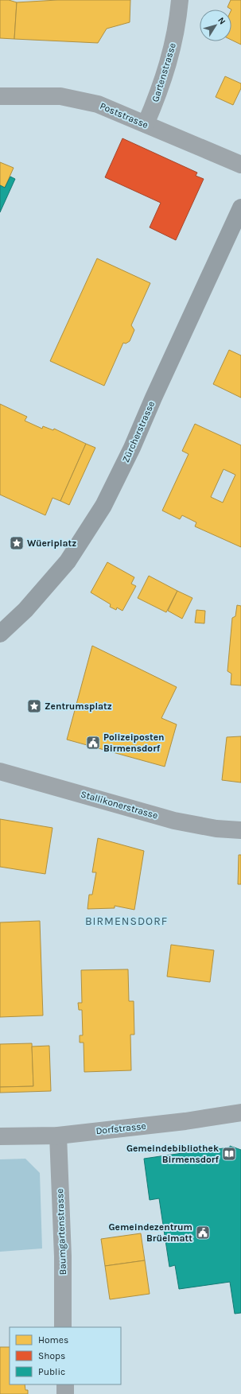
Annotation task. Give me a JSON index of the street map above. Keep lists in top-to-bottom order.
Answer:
{
  "streets": {
    "main road": ["Zürcherstrasse"],
    "street": [
      "Gartenstrasse",
      "Poststrasse",
      "Stallikonerstrasse",
      "Dorfstrasse",
      "Baumgartenstrasse"
    ]
  },
  "crossings": [
    ["Gartenstrasse", "Poststrasse"],
    ["Dorfstrasse", "Baumgartenstrasse"]
  ],
  "districts": ["BIRMENSDORF"],
  "places": {
    "place": ["Wüeriplatz", "Zentrumsplatz"],
    "public building": ["Polizeiposten Birmensdorf", "Gemeindezentrum Brüelmatt"],
    "library": ["Gemeindebibliothek Birmensdorf"]
  },
  "legend": ["Homes", "Shops", "Public"],
  "north": "top right"
}
